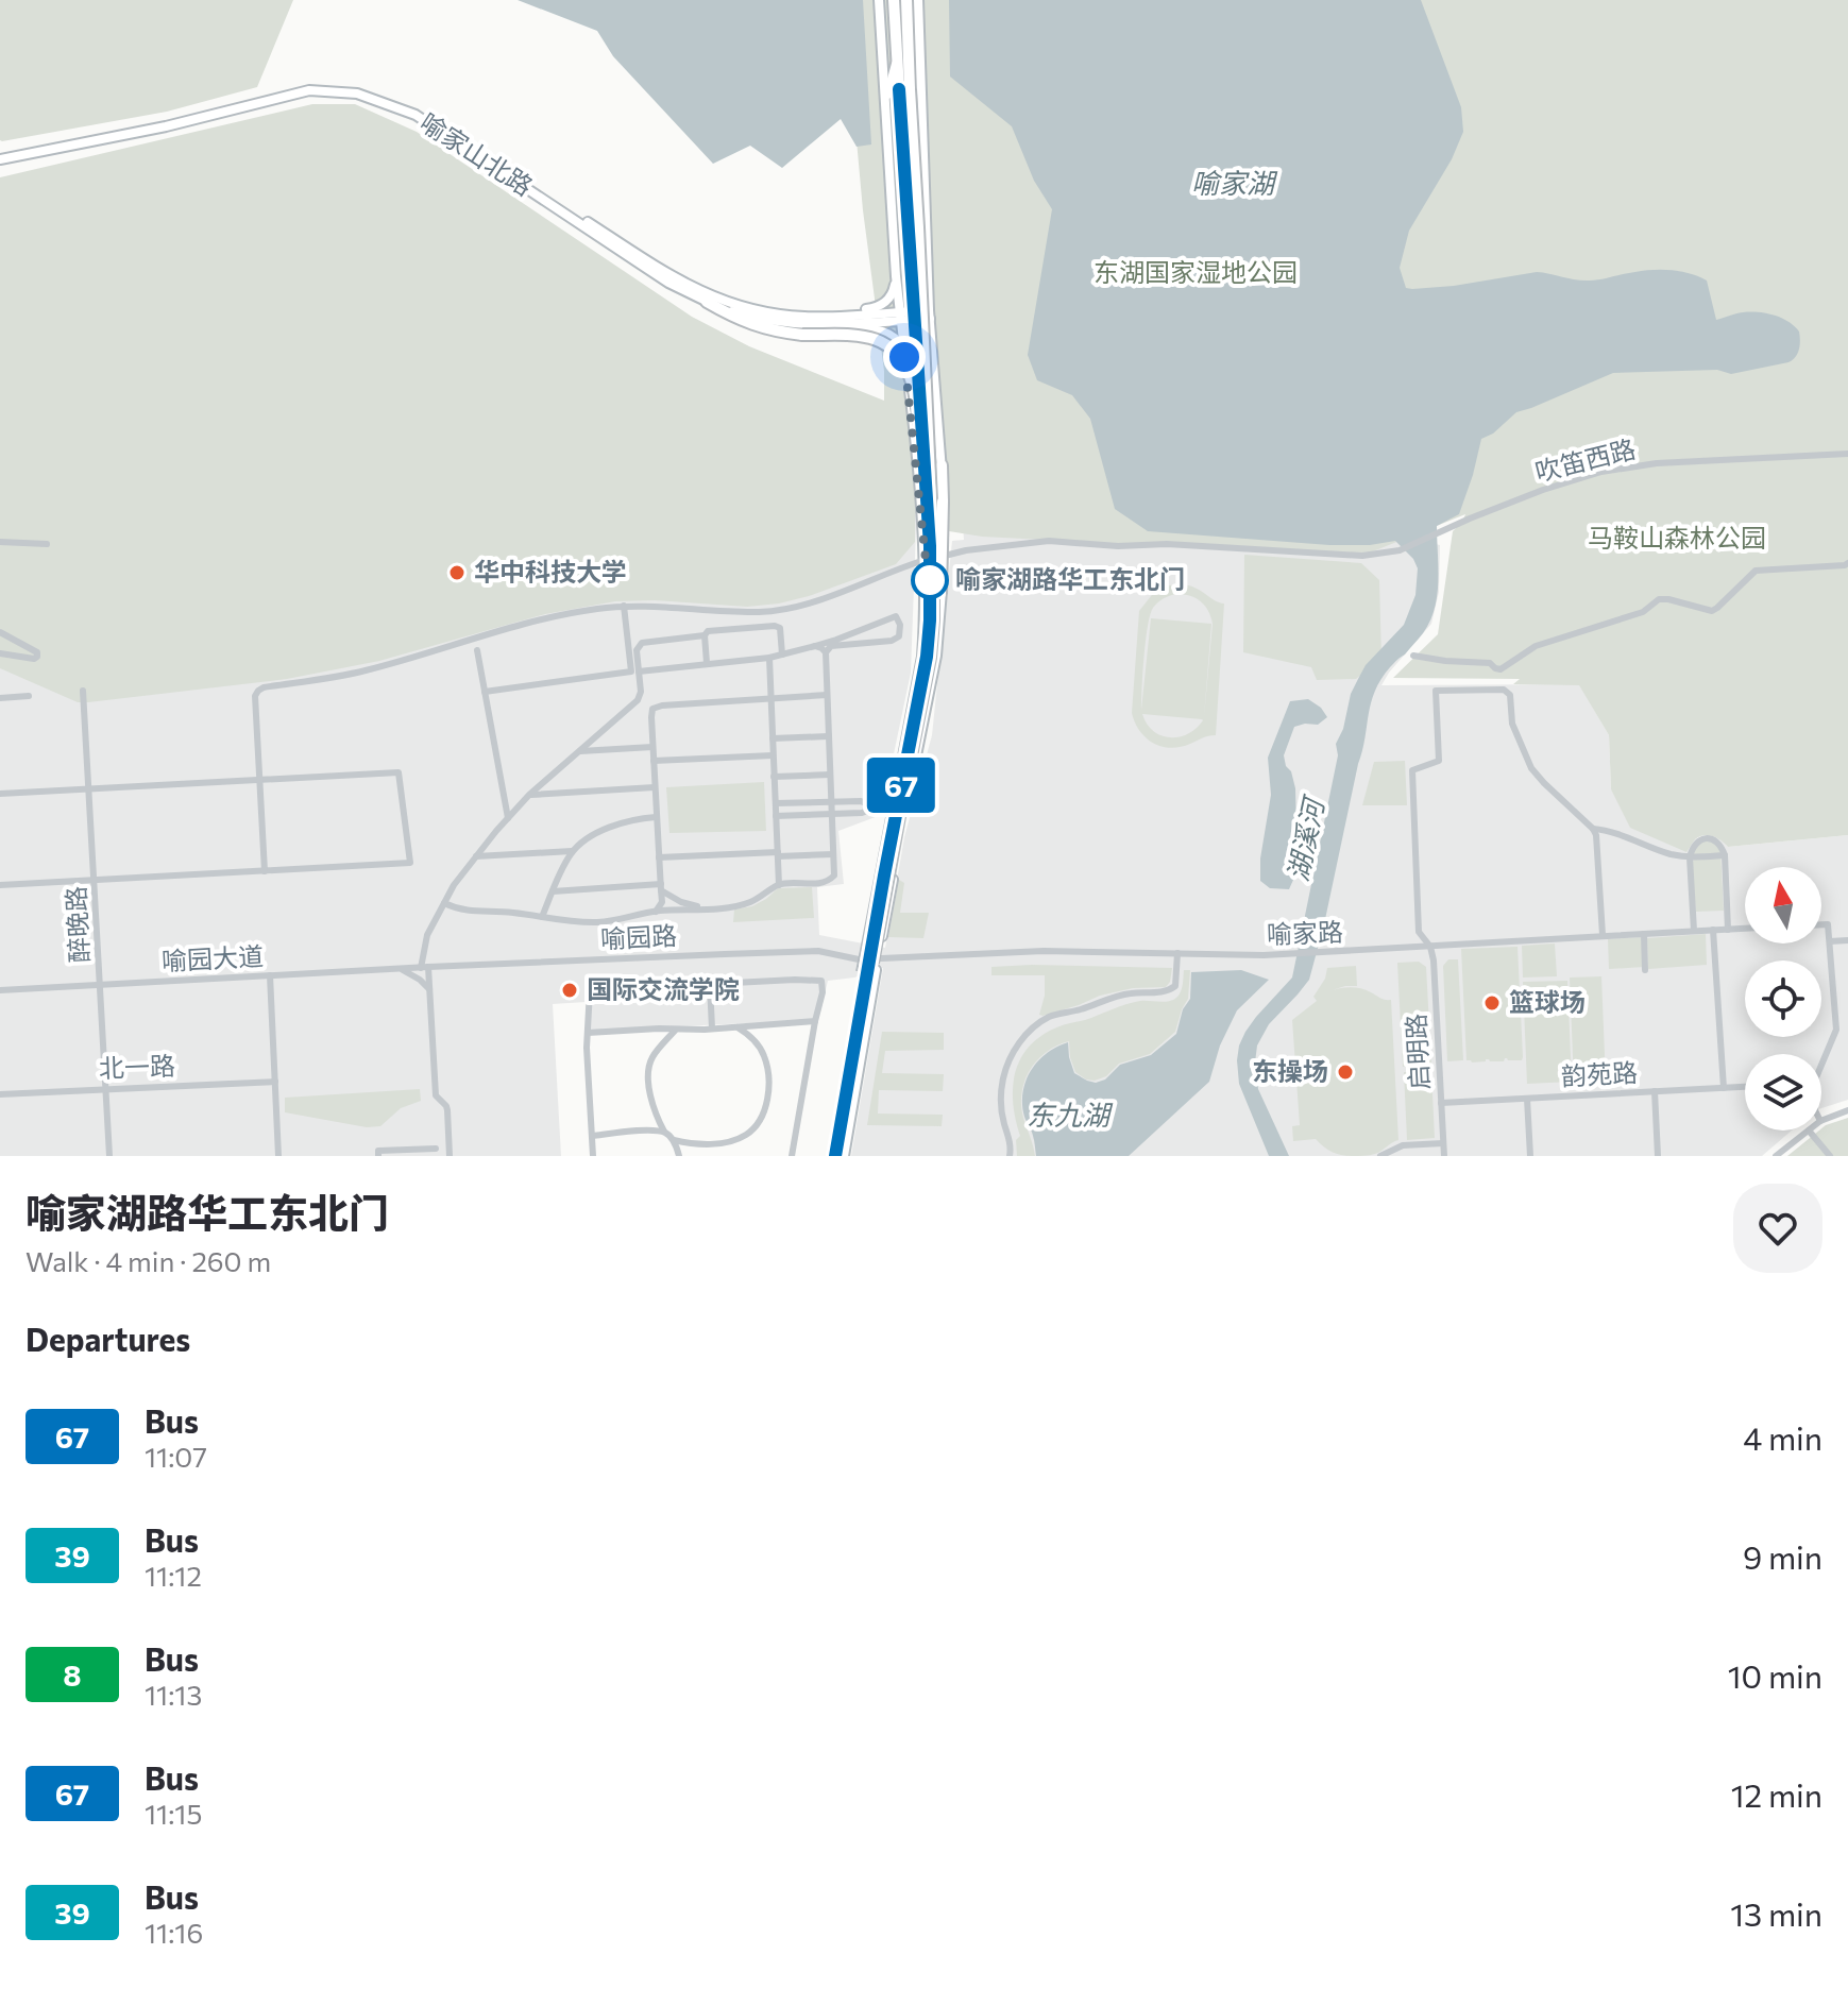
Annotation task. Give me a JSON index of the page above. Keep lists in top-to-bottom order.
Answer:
{
  "streets": {
    "main road": ["喻家山北路"],
    "street": [
      "吹笛西路",
      "醉晚路",
      "喻家路",
      "喻园路",
      "喻园大道",
      "启明路",
      "北一路",
      "韵苑路"
    ]
  },
  "crossings": [
    ["醉晚路", "喻园大道"],
    ["醉晚路", "北一路"],
    ["喻家路", "喻园路"],
    ["喻家路", "启明路"],
    ["喻园路", "喻园大道"],
    ["启明路", "韵苑路"]
  ],
  "water": ["喻家湖", "湖溪河", "东九湖"],
  "parks": ["东湖国家湿地公园", "马鞍山森林公园"],
  "places": [
    "华中科技大学",
    "喻家湖路华工东北门",
    "国际交流学院",
    "篮球场",
    "东操场"
  ],
  "lines": ["bus line 67"],
  "north": "top",
  "page": {
    "on_map": "67",
    "heading": [
      ["喻家湖路华工东北门", "Walk · 4 min · 260 m"],
      "Departures"
    ],
    "list": [
      {
        "mark": "67",
        "name": "Bus",
        "note": "11:07",
        "value": "4 min"
      },
      {
        "mark": "39",
        "name": "Bus",
        "note": "11:12",
        "value": "9 min"
      },
      {
        "mark": "8",
        "name": "Bus",
        "note": "11:13",
        "value": "10 min"
      },
      {
        "mark": "67",
        "name": "Bus",
        "note": "11:15",
        "value": "12 min"
      },
      {
        "mark": "39",
        "name": "Bus",
        "note": "11:16",
        "value": "13 min"
      }
    ]
  }
}
